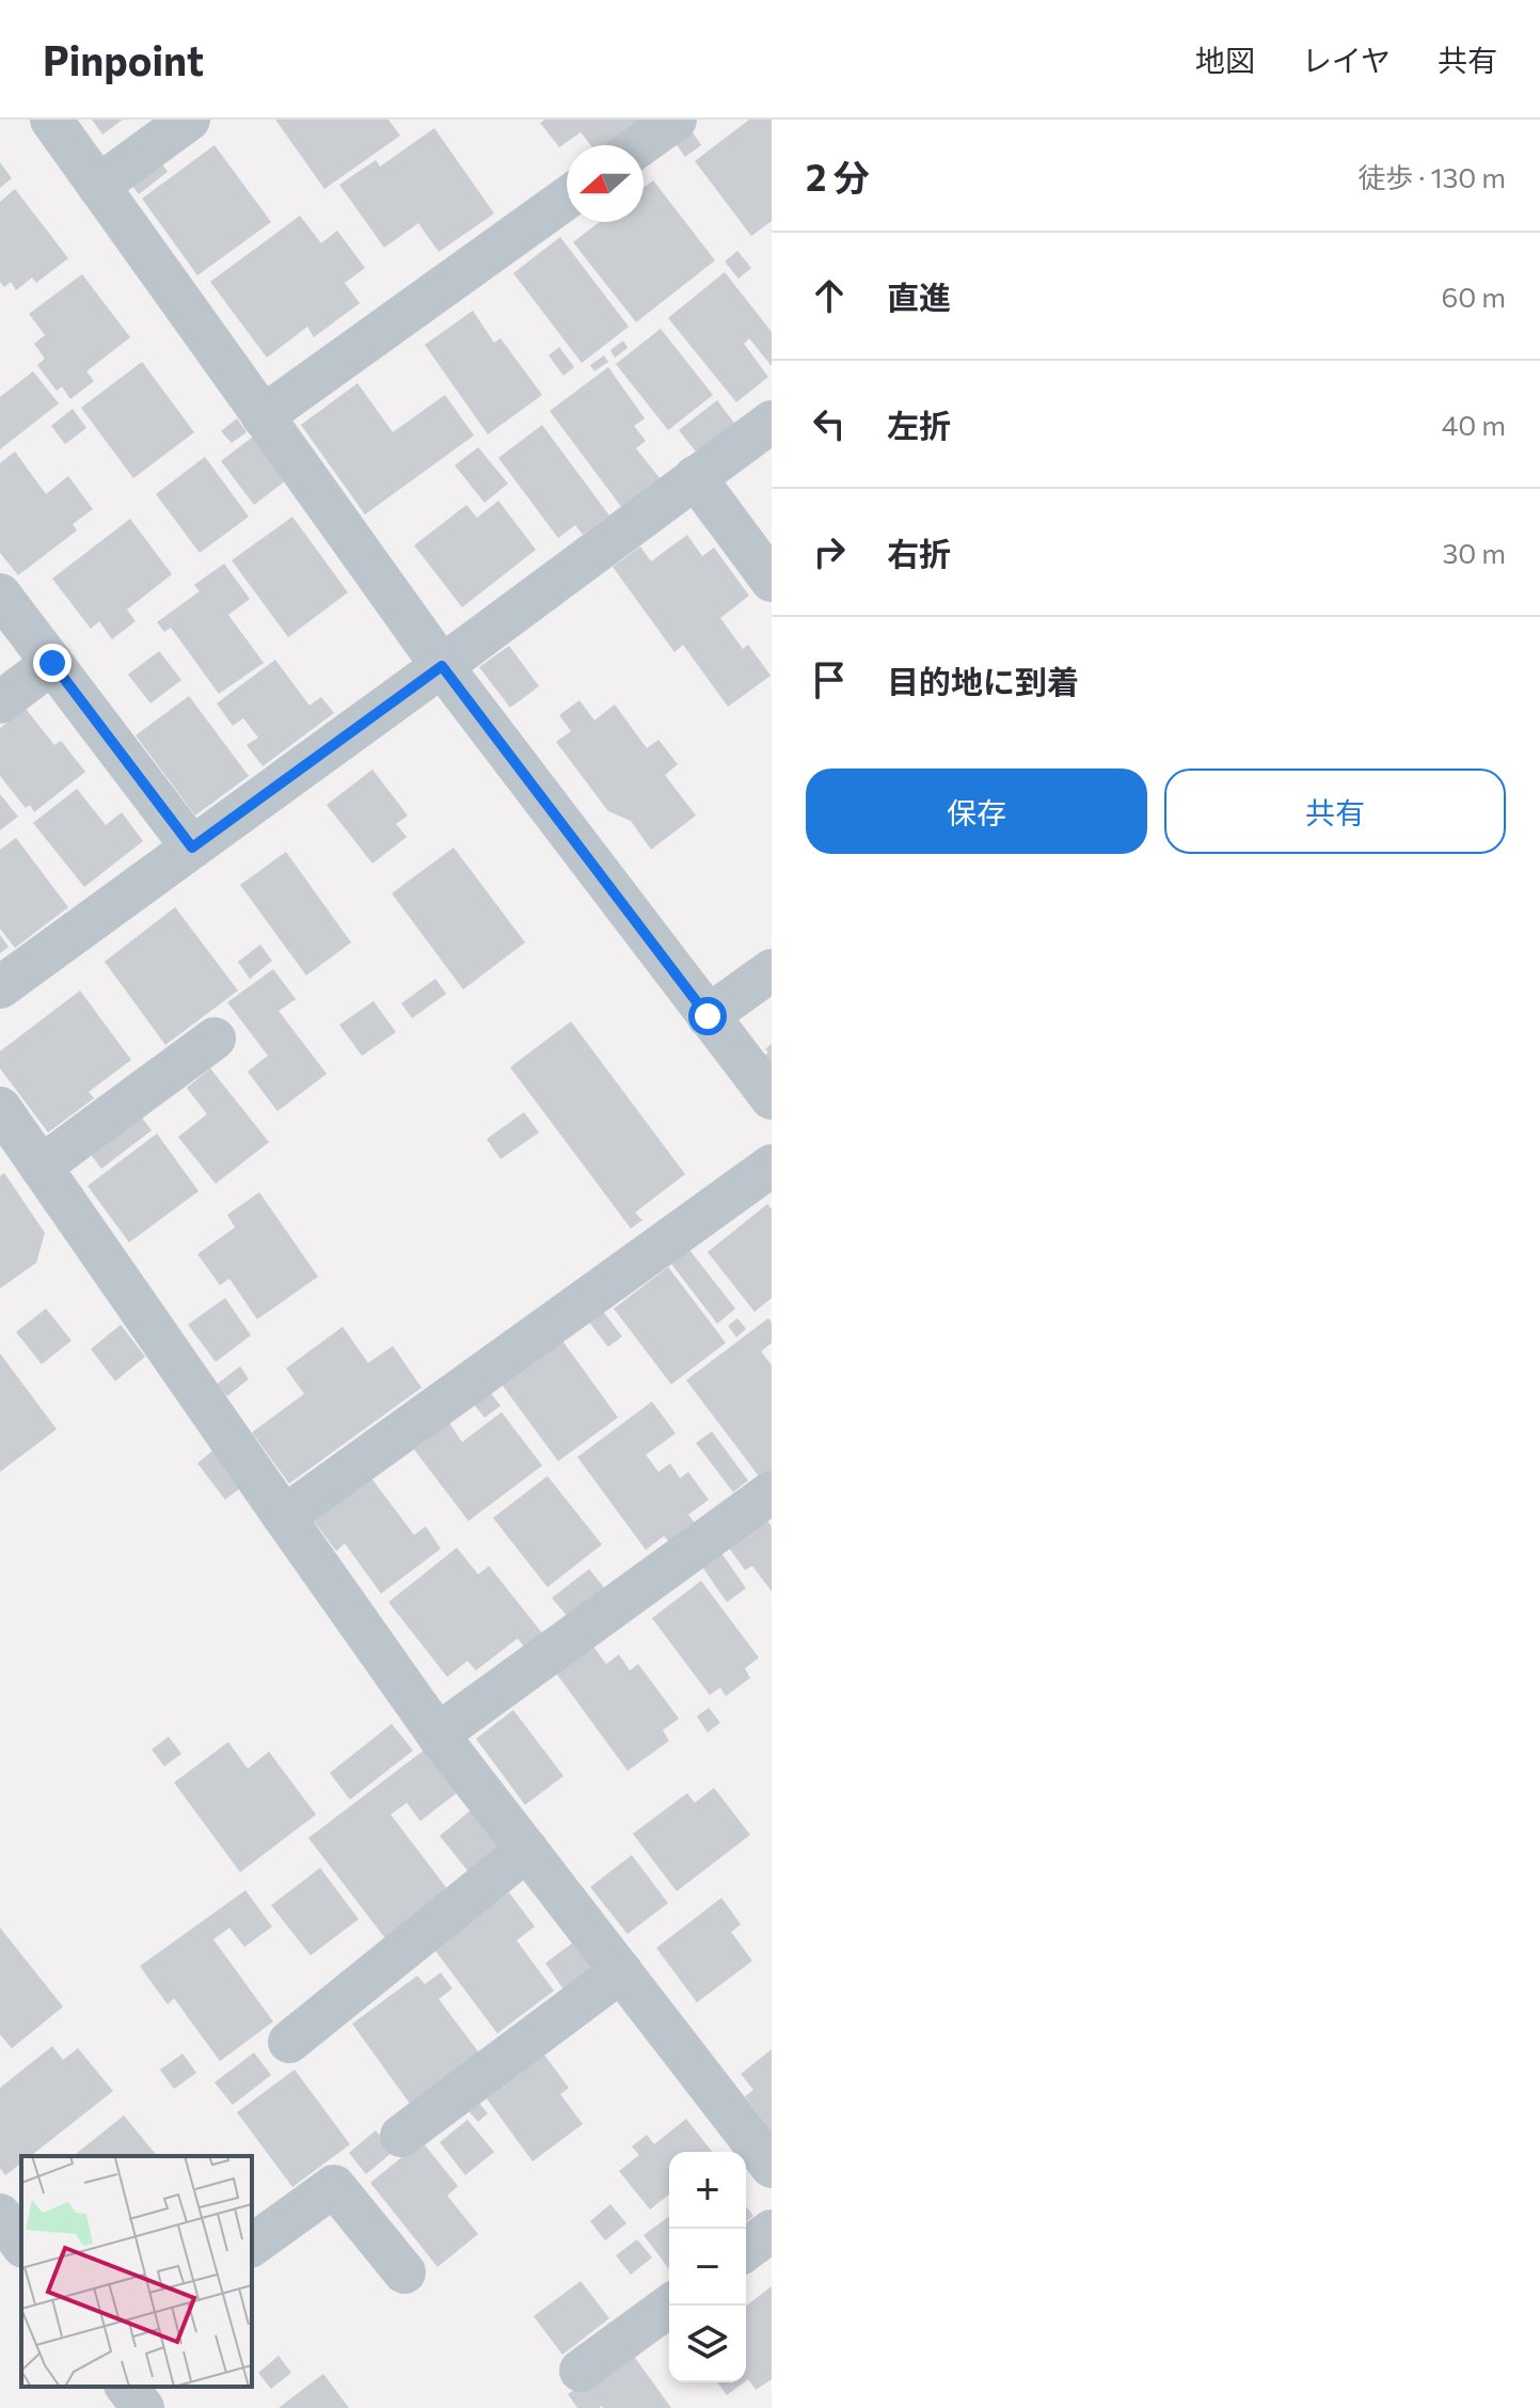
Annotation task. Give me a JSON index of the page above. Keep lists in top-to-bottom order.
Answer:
{
  "north": "left",
  "page": {
    "header": "Pinpoint",
    "nav": ["地図", "レイヤ", "共有"],
    "heading": ["2 分", "徒歩 · 130 m"],
    "list": [
      ["直進", "60 m"],
      ["左折", "40 m"],
      ["右折", "30 m"],
      "目的地に到着"
    ],
    "buttons": ["保存", "共有"],
    "map_buttons": ["+", "−"]
  }
}
